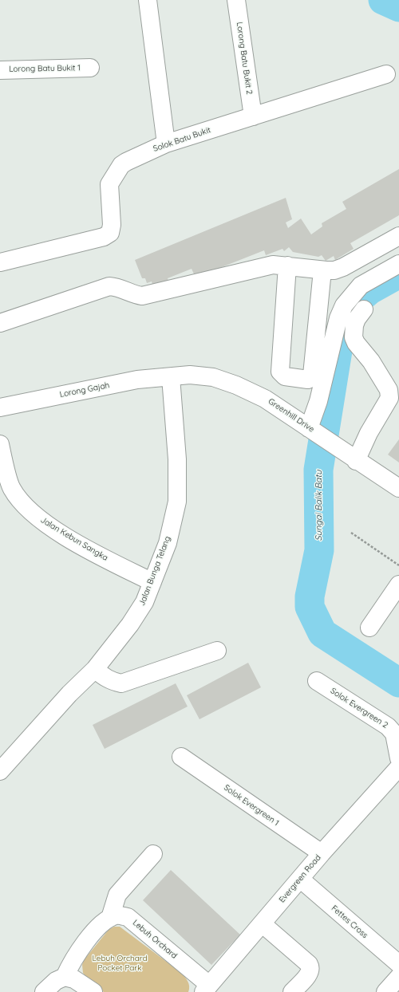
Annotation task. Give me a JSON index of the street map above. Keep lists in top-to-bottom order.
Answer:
{
  "streets": {
    "street": [
      "Lorong Batu Bukit 2",
      "Lorong Batu Bukit 1",
      "Solok Batu Bukit",
      "Lorong Gajah",
      "Greenhill Drive",
      "Jalan Kebun Sangka",
      "Jalan Bunga Telang",
      "Solok Evergreen 2",
      "Solok Evergreen 1",
      "Evergreen Road",
      "Fettes Cross",
      "Lebuh Orchard"
    ]
  },
  "crossings": [
    ["Lorong Batu Bukit 2", "Solok Batu Bukit"],
    ["Lorong Gajah", "Greenhill Drive"],
    ["Lorong Gajah", "Jalan Bunga Telang"],
    ["Greenhill Drive", "Jalan Bunga Telang"],
    ["Jalan Kebun Sangka", "Jalan Bunga Telang"],
    ["Solok Evergreen 1", "Evergreen Road"],
    ["Evergreen Road", "Fettes Cross"],
    ["Evergreen Road", "Lebuh Orchard"]
  ],
  "water": ["Sungai Balik Batu"],
  "parks": ["Lebuh Orchard Pocket Park"]
}
